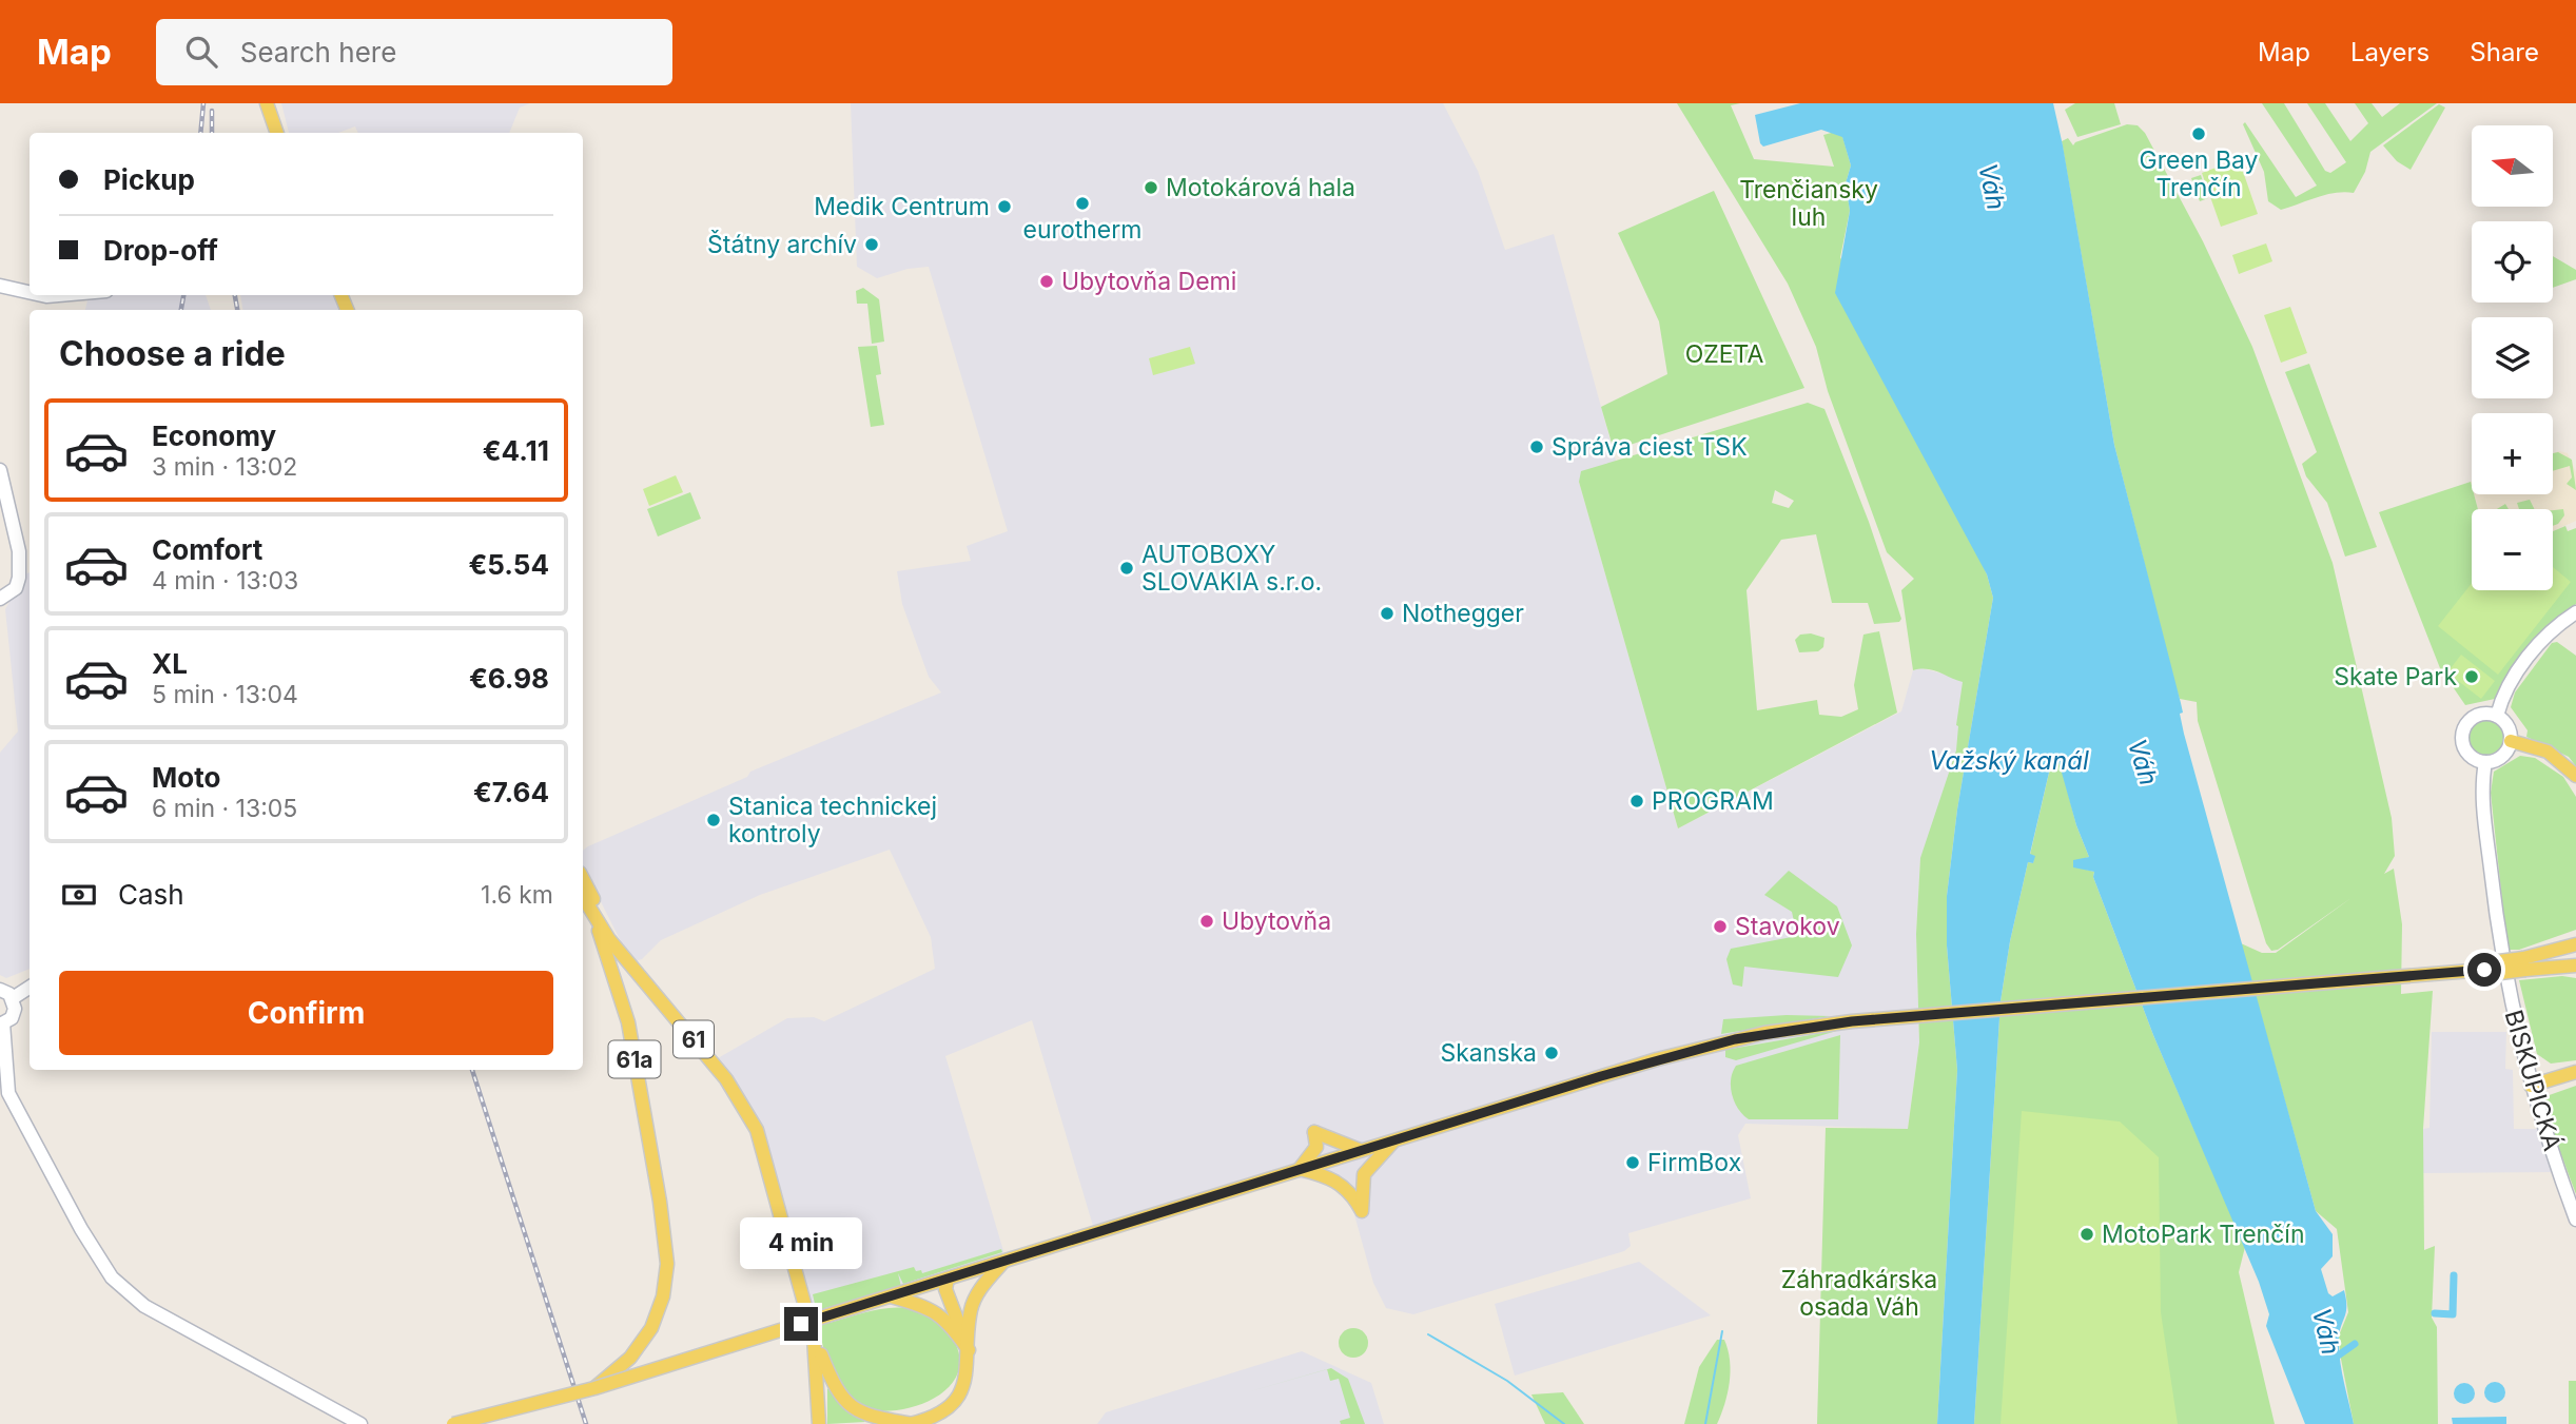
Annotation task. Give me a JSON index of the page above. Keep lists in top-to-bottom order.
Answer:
{
  "streets": {
    "main road": ["61", "61a"],
    "street": ["BISKUPICKÁ"]
  },
  "crossings": [
    ["61", "61a"]
  ],
  "water": ["Váh", "Važský kanál"],
  "parks": ["Trenčiansky luh", "OZETA", "Záhradkárska osada Váh"],
  "places": [
    "Green Bay Trenčín",
    "Motokárová hala",
    "eurotherm",
    "Medik Centrum",
    "Štátny archív",
    "Ubytovňa Demi",
    "Správa ciest TSK",
    "AUTOBOXY SLOVAKIA s.r.o.",
    "Nothegger",
    "Skate Park",
    "PROGRAM",
    "Stanica technickej kontroly",
    "Ubytovňa",
    "Stavokov",
    "Skanska",
    "FirmBox",
    "MotoPark Trenčín"
  ],
  "north": "left",
  "page": {
    "header": "Map",
    "search": "Search here",
    "nav": ["Map", "Layers", "Share"],
    "map_buttons": ["+", "−"],
    "banner": ["Pickup", "Drop-off"],
    "heading": "Choose a ride",
    "list": [
      {
        "name": "Economy",
        "note": "3 min · 13:02",
        "value": "€4.11"
      },
      {
        "name": "Comfort",
        "note": "4 min · 13:03",
        "value": "€5.54"
      },
      {
        "name": "XL",
        "note": "5 min · 13:04",
        "value": "€6.98"
      },
      {
        "name": "Moto",
        "note": "6 min · 13:05",
        "value": "€7.64"
      }
    ],
    "pay": ["Cash", "1.6 km"],
    "buttons": "Confirm",
    "bubble": "4 min"
  }
}
